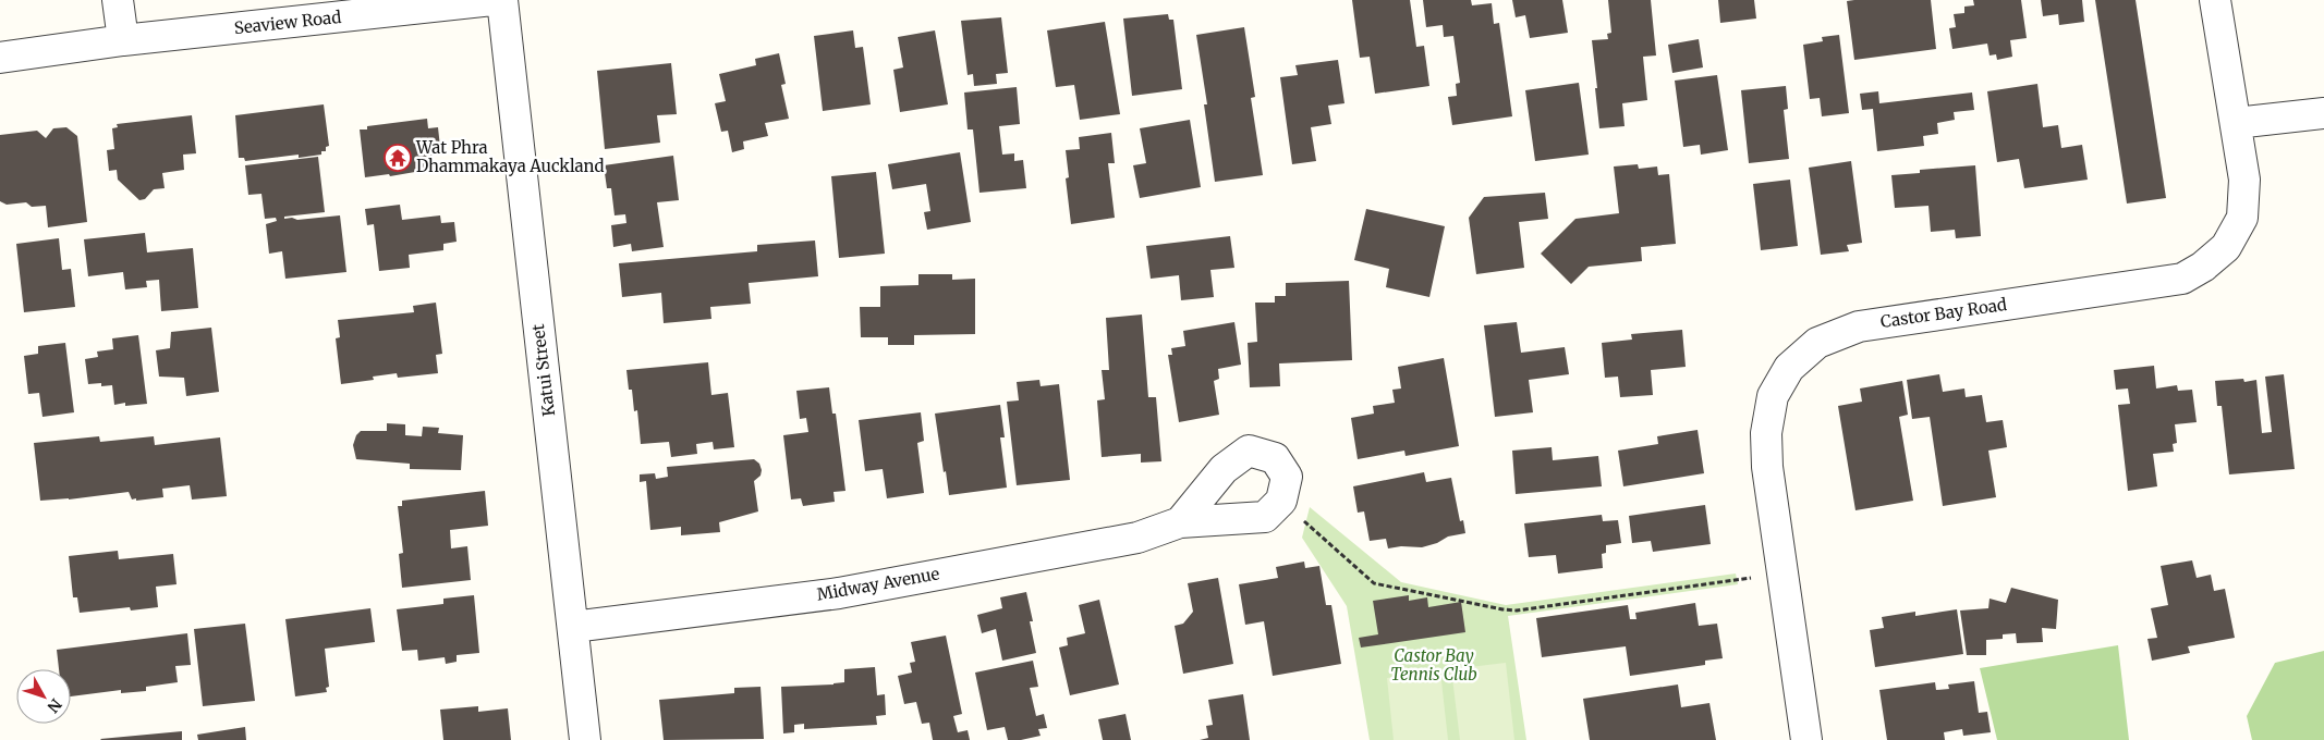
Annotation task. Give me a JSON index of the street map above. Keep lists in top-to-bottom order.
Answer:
{
  "streets": {
    "street": [
      "Seaview Road",
      "Castor Bay Road",
      "Katui Street",
      "Midway Avenue"
    ]
  },
  "crossings": [
    ["Katui Street", "Midway Avenue"]
  ],
  "parks": ["Castor Bay Tennis Club"],
  "places": {
    "temple": ["Wat Phra Dhammakaya Auckland"]
  },
  "north": "bottom right"
}
